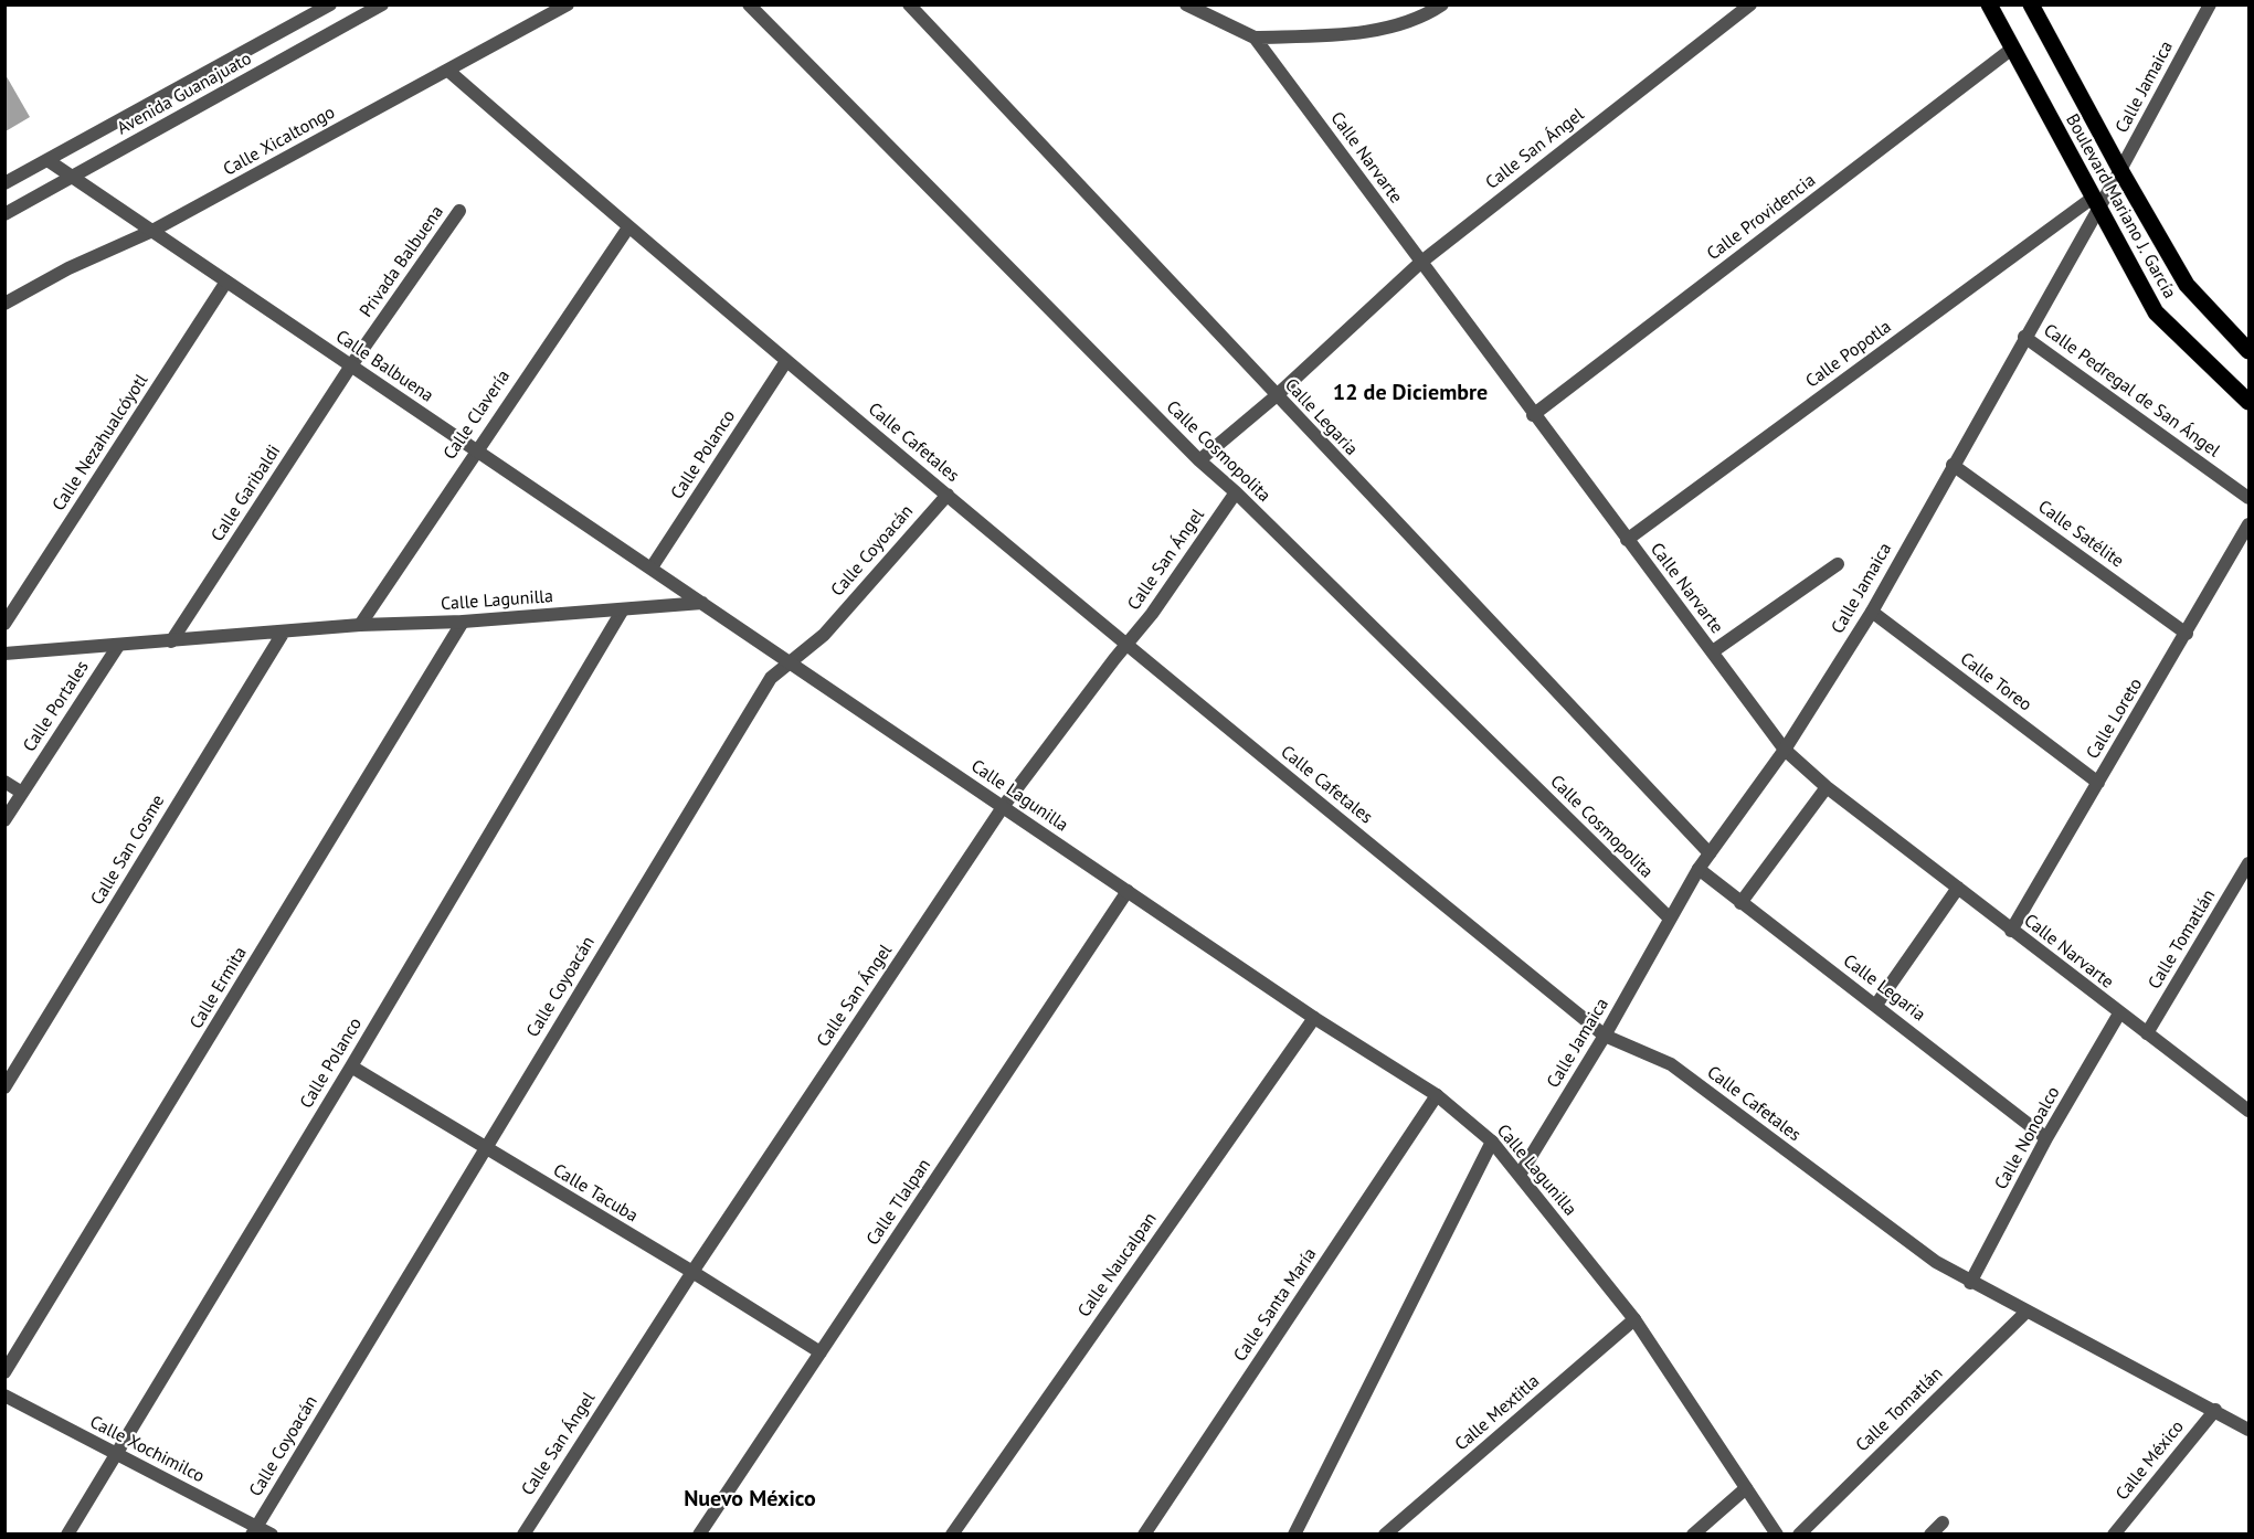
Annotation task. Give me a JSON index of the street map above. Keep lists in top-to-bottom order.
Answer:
{
  "streets": {
    "main road": ["Boulevard Mariano J. García"],
    "street": [
      "Calle Jamaica",
      "Avenida Guanajuato",
      "Calle Xicaltongo",
      "Calle San Ángel",
      "Calle Narvarte",
      "Calle Providencia",
      "Privada Balbuena",
      "Calle Popotla",
      "Calle Balbuena",
      "Calle Pedregal de San Ángel",
      "Calle Clavería",
      "Calle Legaria",
      "Calle Nezahualcóyotl",
      "Calle Cafetales",
      "Calle Cosmopolita",
      "Calle Polanco",
      "Calle Garibaldi",
      "Calle Satélite",
      "Calle Coyoacán",
      "Calle Lagunilla",
      "Calle Toreo",
      "Calle Portales",
      "Calle Loreto",
      "Calle San Cosme",
      "Calle Tomatlán",
      "Calle Ermita",
      "Calle Nonoalco",
      "Calle Tacuba",
      "Calle Tlalpan",
      "Calle Naucalpan",
      "Calle Santa María",
      "Calle Mextitla",
      "Calle Xochimilco",
      "Calle México"
    ]
  },
  "crossings": [
    ["Calle Jamaica", "Calle Narvarte"],
    ["Calle Jamaica", "Boulevard Mariano J. García"],
    ["Calle Jamaica", "Calle Popotla"],
    ["Calle Jamaica", "Calle Pedregal de San Ángel"],
    ["Calle Jamaica", "Calle Legaria"],
    ["Calle Jamaica", "Calle Cafetales"],
    ["Calle Jamaica", "Calle Cosmopolita"],
    ["Calle Jamaica", "Calle Satélite"],
    ["Calle Jamaica", "Calle Lagunilla"],
    ["Calle Jamaica", "Calle Toreo"],
    ["Avenida Guanajuato", "Calle Balbuena"],
    ["Calle Xicaltongo", "Calle Balbuena"],
    ["Calle Xicaltongo", "Calle Cafetales"],
    ["Calle San Ángel", "Calle Narvarte"],
    ["Calle San Ángel", "Calle Legaria"],
    ["Calle San Ángel", "Calle Cafetales"],
    ["Calle San Ángel", "Calle Cosmopolita"],
    ["Calle San Ángel", "Calle Lagunilla"],
    ["Calle San Ángel", "Calle Tacuba"],
    ["Calle Narvarte", "Calle Providencia"],
    ["Calle Narvarte", "Calle Popotla"],
    ["Calle Narvarte", "Calle Loreto"],
    ["Calle Narvarte", "Calle Tomatlán"],
    ["Calle Narvarte", "Calle Nonoalco"],
    ["Boulevard Mariano J. García", "Calle Providencia"],
    ["Boulevard Mariano J. García", "Calle Popotla"],
    ["Privada Balbuena", "Calle Balbuena"],
    ["Privada Balbuena", "Calle Garibaldi"],
    ["Calle Balbuena", "Calle Clavería"],
    ["Calle Balbuena", "Calle Nezahualcóyotl"],
    ["Calle Balbuena", "Calle Polanco"],
    ["Calle Balbuena", "Calle Garibaldi"],
    ["Calle Balbuena", "Calle Lagunilla"],
    ["Calle Clavería", "Calle Cafetales"],
    ["Calle Clavería", "Calle Lagunilla"],
    ["Calle Legaria", "Calle Nonoalco"],
    ["Calle Cafetales", "Calle Polanco"],
    ["Calle Cafetales", "Calle Coyoacán"],
    ["Calle Cafetales", "Calle Tomatlán"],
    ["Calle Cafetales", "Calle Nonoalco"],
    ["Calle Cafetales", "Calle México"],
    ["Calle Polanco", "Calle Lagunilla"],
    ["Calle Polanco", "Calle Tacuba"],
    ["Calle Polanco", "Calle Xochimilco"],
    ["Calle Garibaldi", "Calle Lagunilla"],
    ["Calle Satélite", "Calle Loreto"],
    ["Calle Coyoacán", "Calle Lagunilla"],
    ["Calle Coyoacán", "Calle Tacuba"],
    ["Calle Coyoacán", "Calle Xochimilco"],
    ["Calle Lagunilla", "Calle Portales"],
    ["Calle Lagunilla", "Calle San Cosme"],
    ["Calle Lagunilla", "Calle Ermita"],
    ["Calle Lagunilla", "Calle Tlalpan"],
    ["Calle Lagunilla", "Calle Naucalpan"],
    ["Calle Lagunilla", "Calle Santa María"],
    ["Calle Lagunilla", "Calle Mextitla"],
    ["Calle Toreo", "Calle Loreto"],
    ["Calle Tacuba", "Calle Tlalpan"]
  ],
  "districts": ["12 de Diciembre", "Nuevo México"]
}
